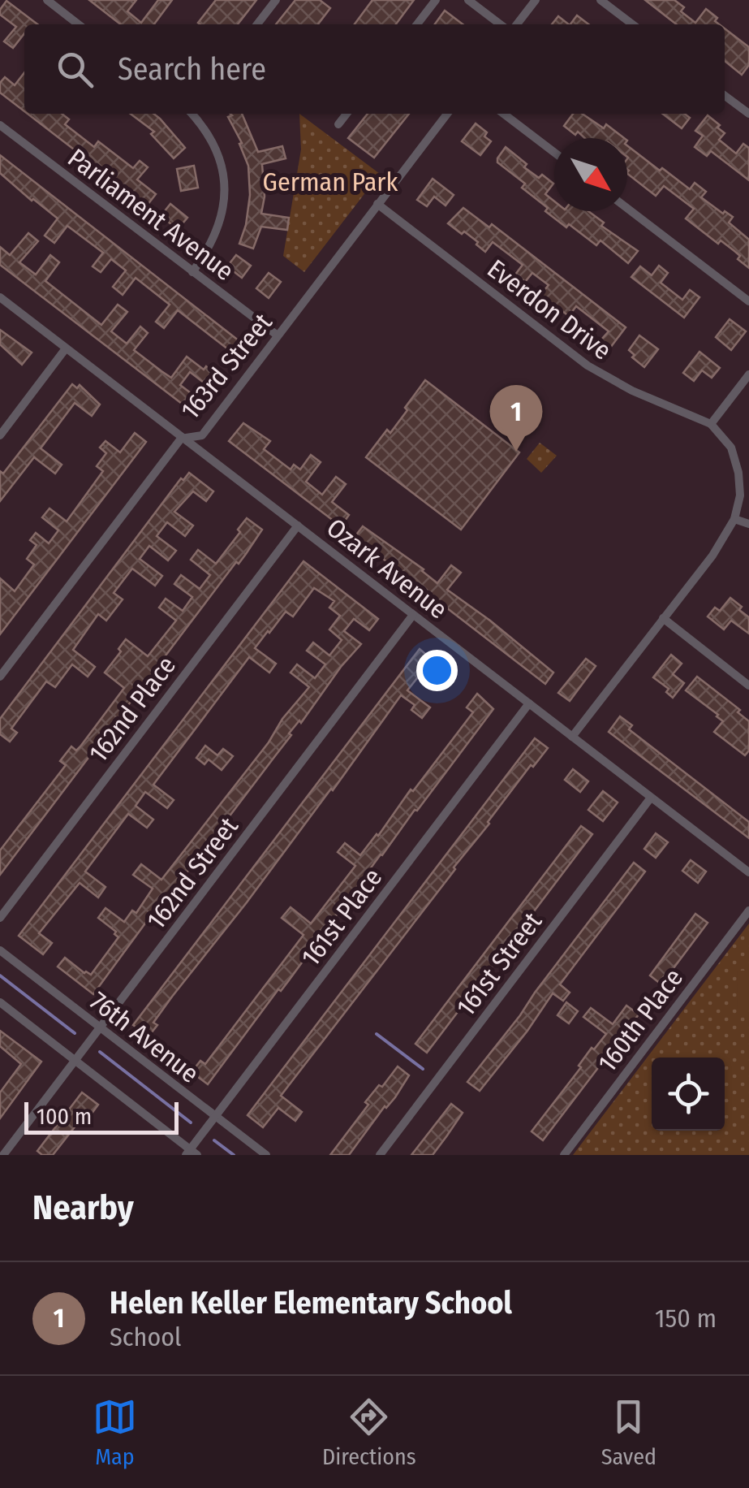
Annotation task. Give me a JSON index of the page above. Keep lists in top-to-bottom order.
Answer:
{
  "streets": {
    "street": [
      "Parliament Avenue",
      "Everdon Drive",
      "163rd Street",
      "Ozark Avenue",
      "162nd Place",
      "162nd Street",
      "161st Place",
      "161st Street",
      "160th Place",
      "76th Avenue"
    ]
  },
  "crossings": [
    ["Parliament Avenue", "163rd Street"],
    ["Everdon Drive", "163rd Street"],
    ["163rd Street", "Ozark Avenue"],
    ["Ozark Avenue", "162nd Place"],
    ["Ozark Avenue", "162nd Street"],
    ["Ozark Avenue", "161st Place"],
    ["Ozark Avenue", "161st Street"],
    ["162nd Street", "76th Avenue"],
    ["161st Place", "76th Avenue"]
  ],
  "parks": ["German Park"],
  "scale_bar": "100 m",
  "north": "bottom right",
  "page": {
    "search": "Search here",
    "pins": "1",
    "scale": "100 m",
    "heading": "Nearby",
    "list": [
      {
        "mark": "1",
        "name": "Helen Keller Elementary School",
        "note": "School",
        "value": "150 m"
      }
    ],
    "nav": ["Map", "Directions", "Saved"]
  }
}
